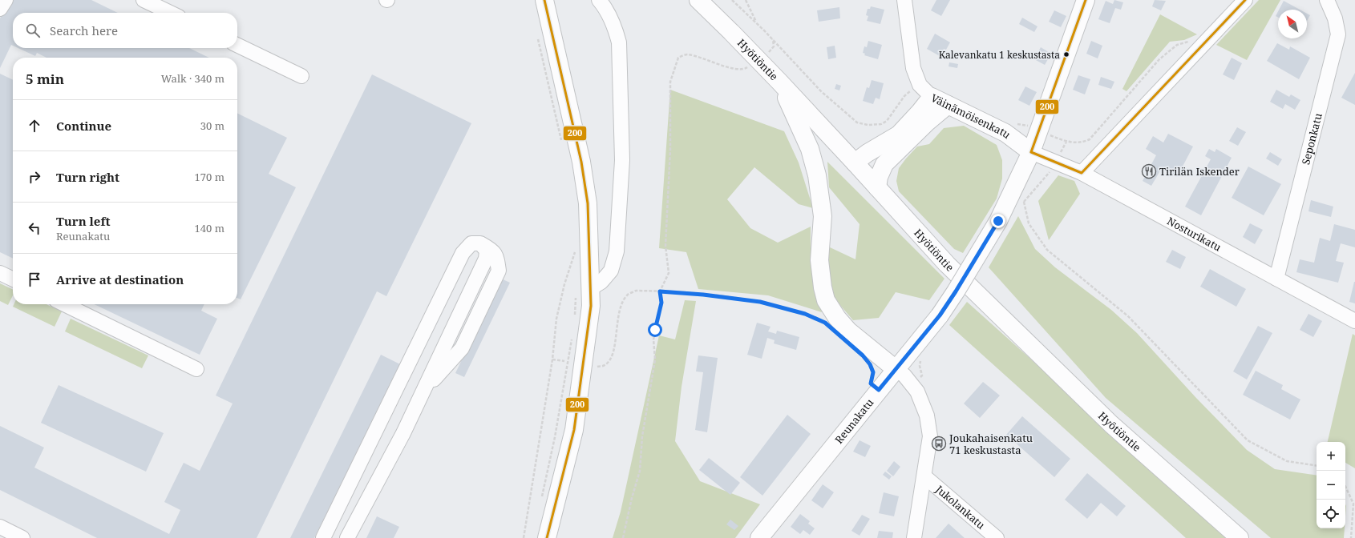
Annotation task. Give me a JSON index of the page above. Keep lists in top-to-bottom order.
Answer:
{
  "streets": {
    "main road": ["Hyötiöntie", "Väinämöisenkatu", "Reunakatu"],
    "street": ["Seponkatu", "Nosturikatu", "Jukolankatu"]
  },
  "crossings": [
    ["Väinämöisenkatu", "Nosturikatu"],
    ["Väinämöisenkatu", "Reunakatu"],
    ["Seponkatu", "Nosturikatu"],
    ["Nosturikatu", "Reunakatu"]
  ],
  "places": {
    "other": ["Kalevankatu 1 keskustasta"],
    "restaurant": ["Tirilän Iskender"],
    "bus stop": ["Joukahaisenkatu 71 keskustasta"]
  },
  "lines": ["transit line 200"],
  "north": "top left",
  "page": {
    "search": "Search here",
    "heading": ["5 min", "Walk · 340 m"],
    "list": [
      ["Continue", "30 m"],
      ["Turn right", "170 m"],
      ["Turn left", "Reunakatu", "140 m"],
      "Arrive at destination"
    ],
    "map_buttons": ["+", "−"]
  }
}
